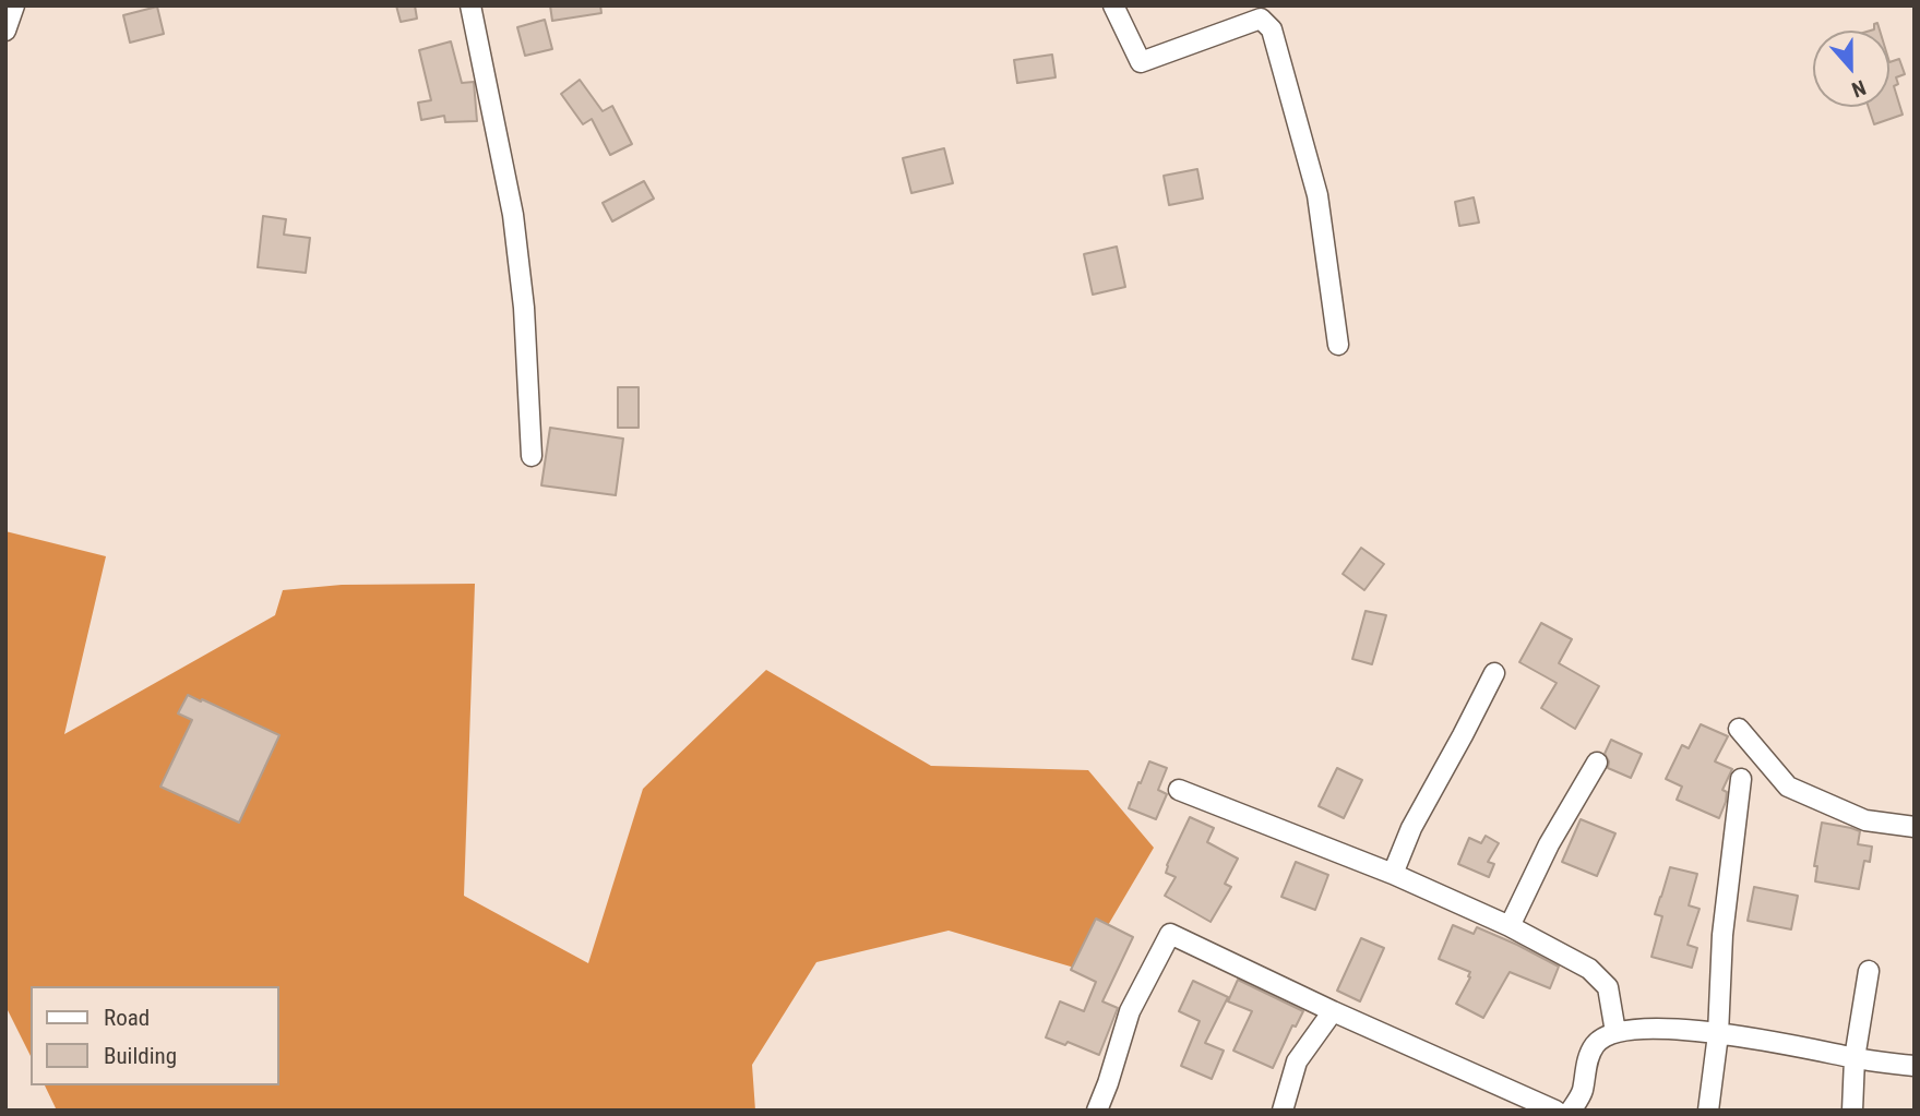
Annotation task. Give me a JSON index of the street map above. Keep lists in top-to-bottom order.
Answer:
{
  "legend": ["Road", "Building"],
  "north": "bottom"
}
